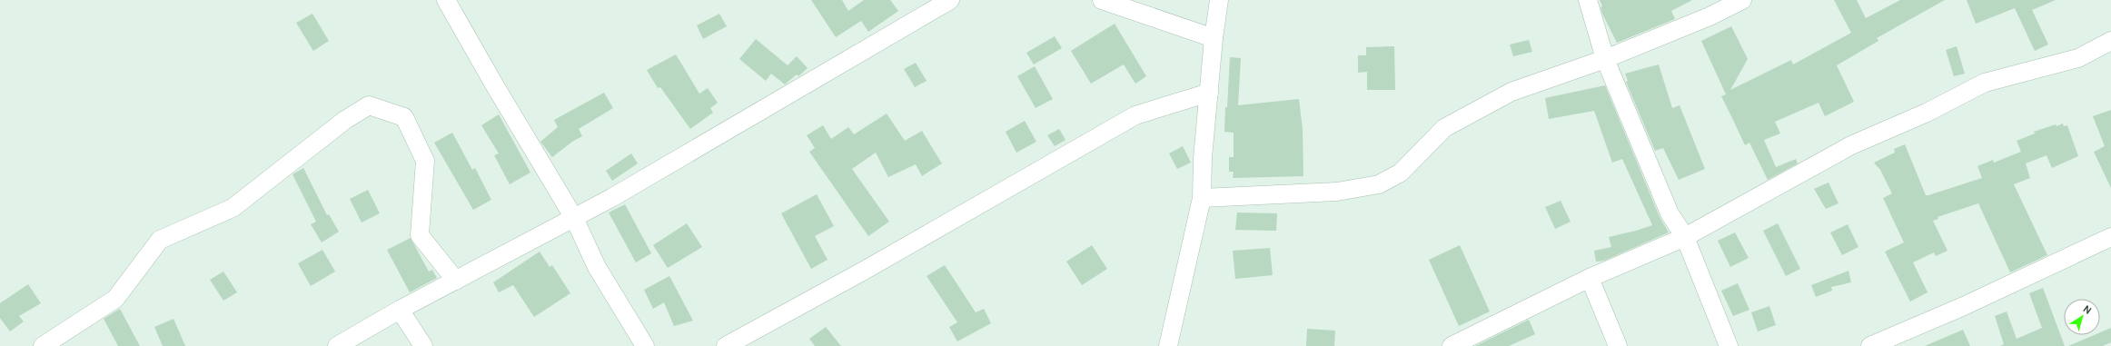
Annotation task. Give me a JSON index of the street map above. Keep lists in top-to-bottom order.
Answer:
{
  "north": "top right"
}
